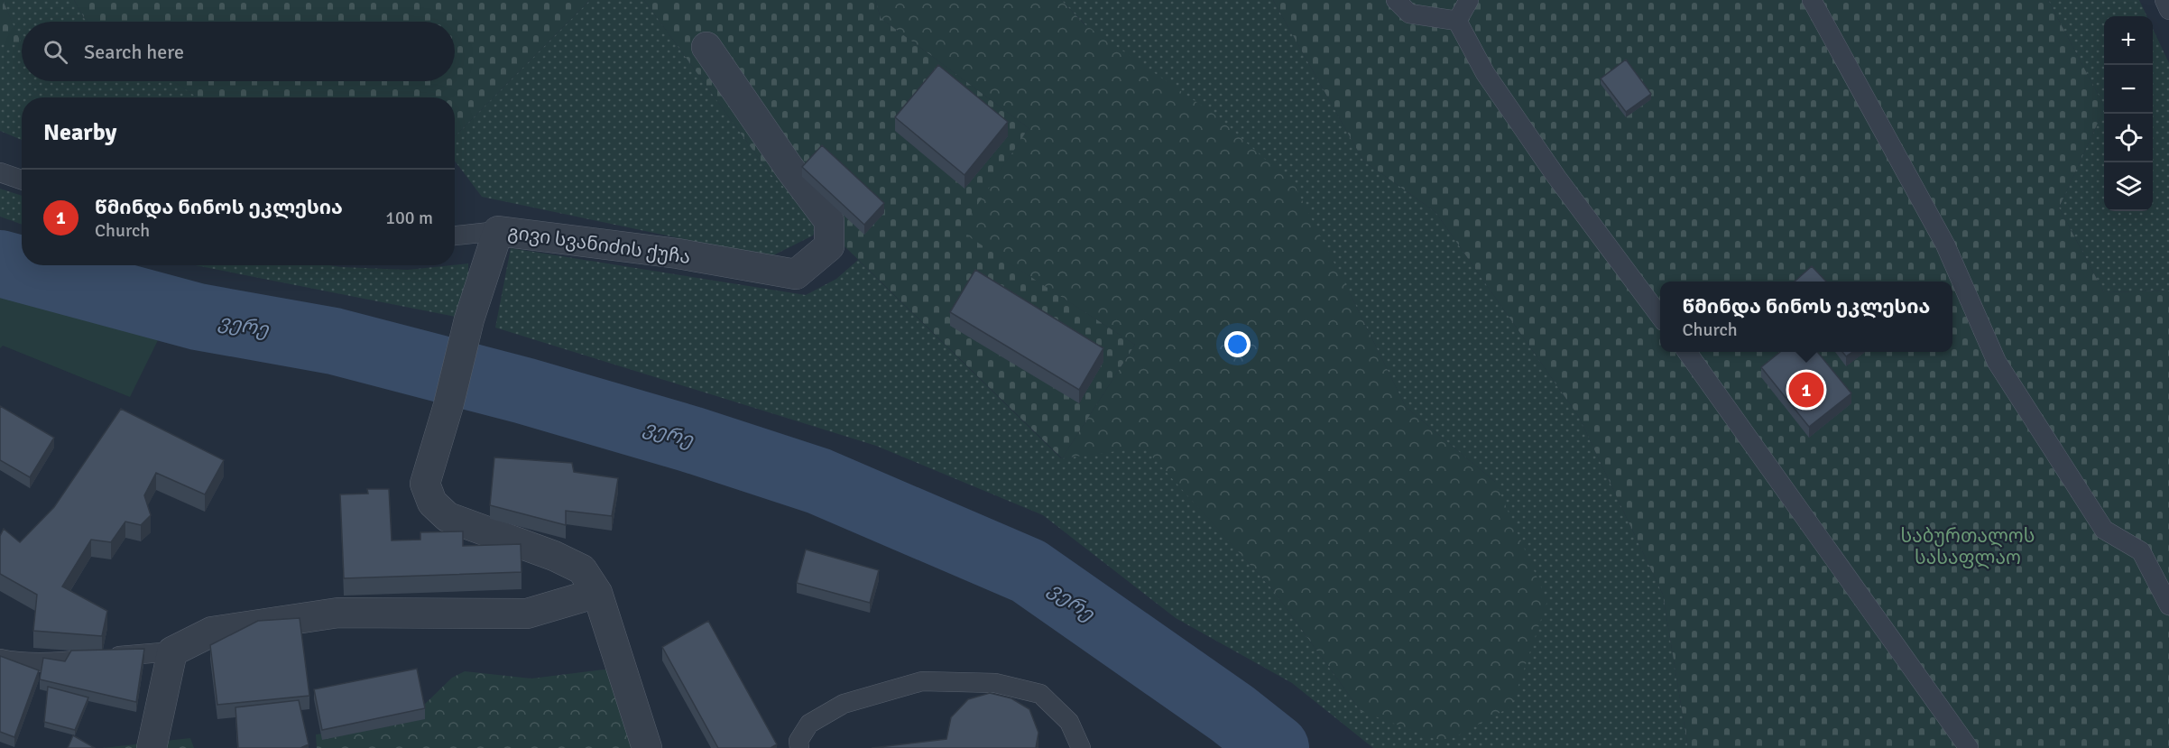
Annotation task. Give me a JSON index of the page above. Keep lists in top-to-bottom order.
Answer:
{
  "streets": {
    "street": ["გივი სვანიძის ქუჩა"]
  },
  "water": ["ვერე"],
  "parks": ["საბურთალოს სასაფლაო"],
  "page": {
    "map_buttons": ["+", "−"],
    "search": "Search here",
    "heading": "Nearby",
    "list": [
      {
        "mark": "1",
        "name": "წმინდა ნინოს ეკლესია",
        "note": "Church",
        "value": "100 m"
      }
    ],
    "popup": ["წმინდა ნინოს ეკლესია", "Church"],
    "pins": "1"
  }
}
